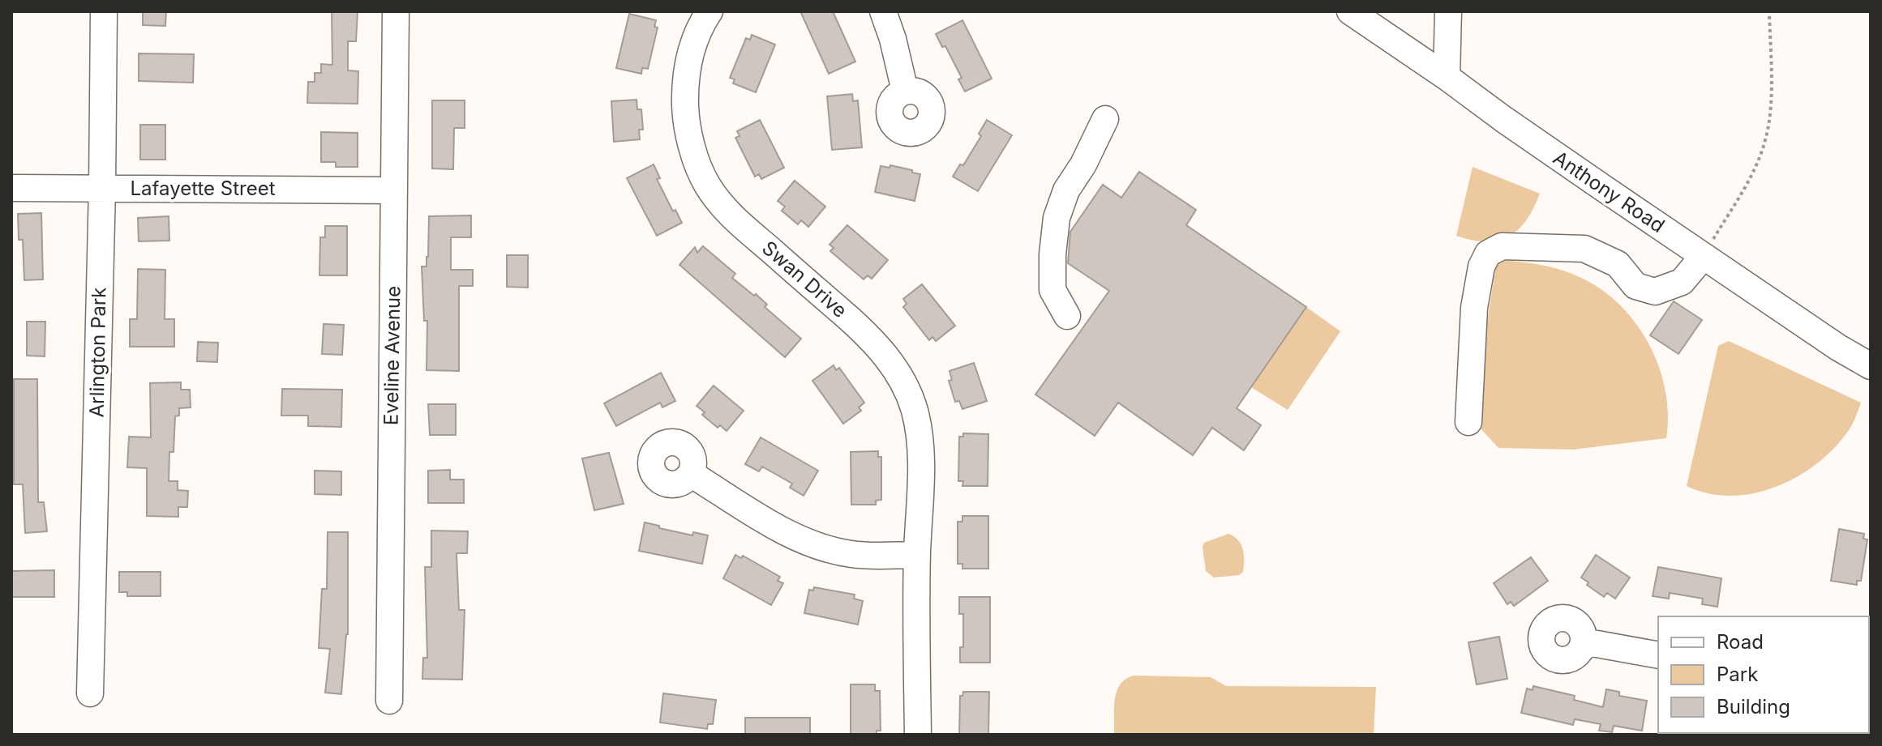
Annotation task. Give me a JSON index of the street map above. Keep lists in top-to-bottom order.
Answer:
{
  "streets": {
    "street": [
      "Lafayette Street",
      "Anthony Road",
      "Swan Drive",
      "Arlington Park",
      "Eveline Avenue"
    ]
  },
  "crossings": [
    ["Lafayette Street", "Arlington Park"],
    ["Lafayette Street", "Eveline Avenue"]
  ],
  "legend": ["Road", "Park", "Building"]
}
